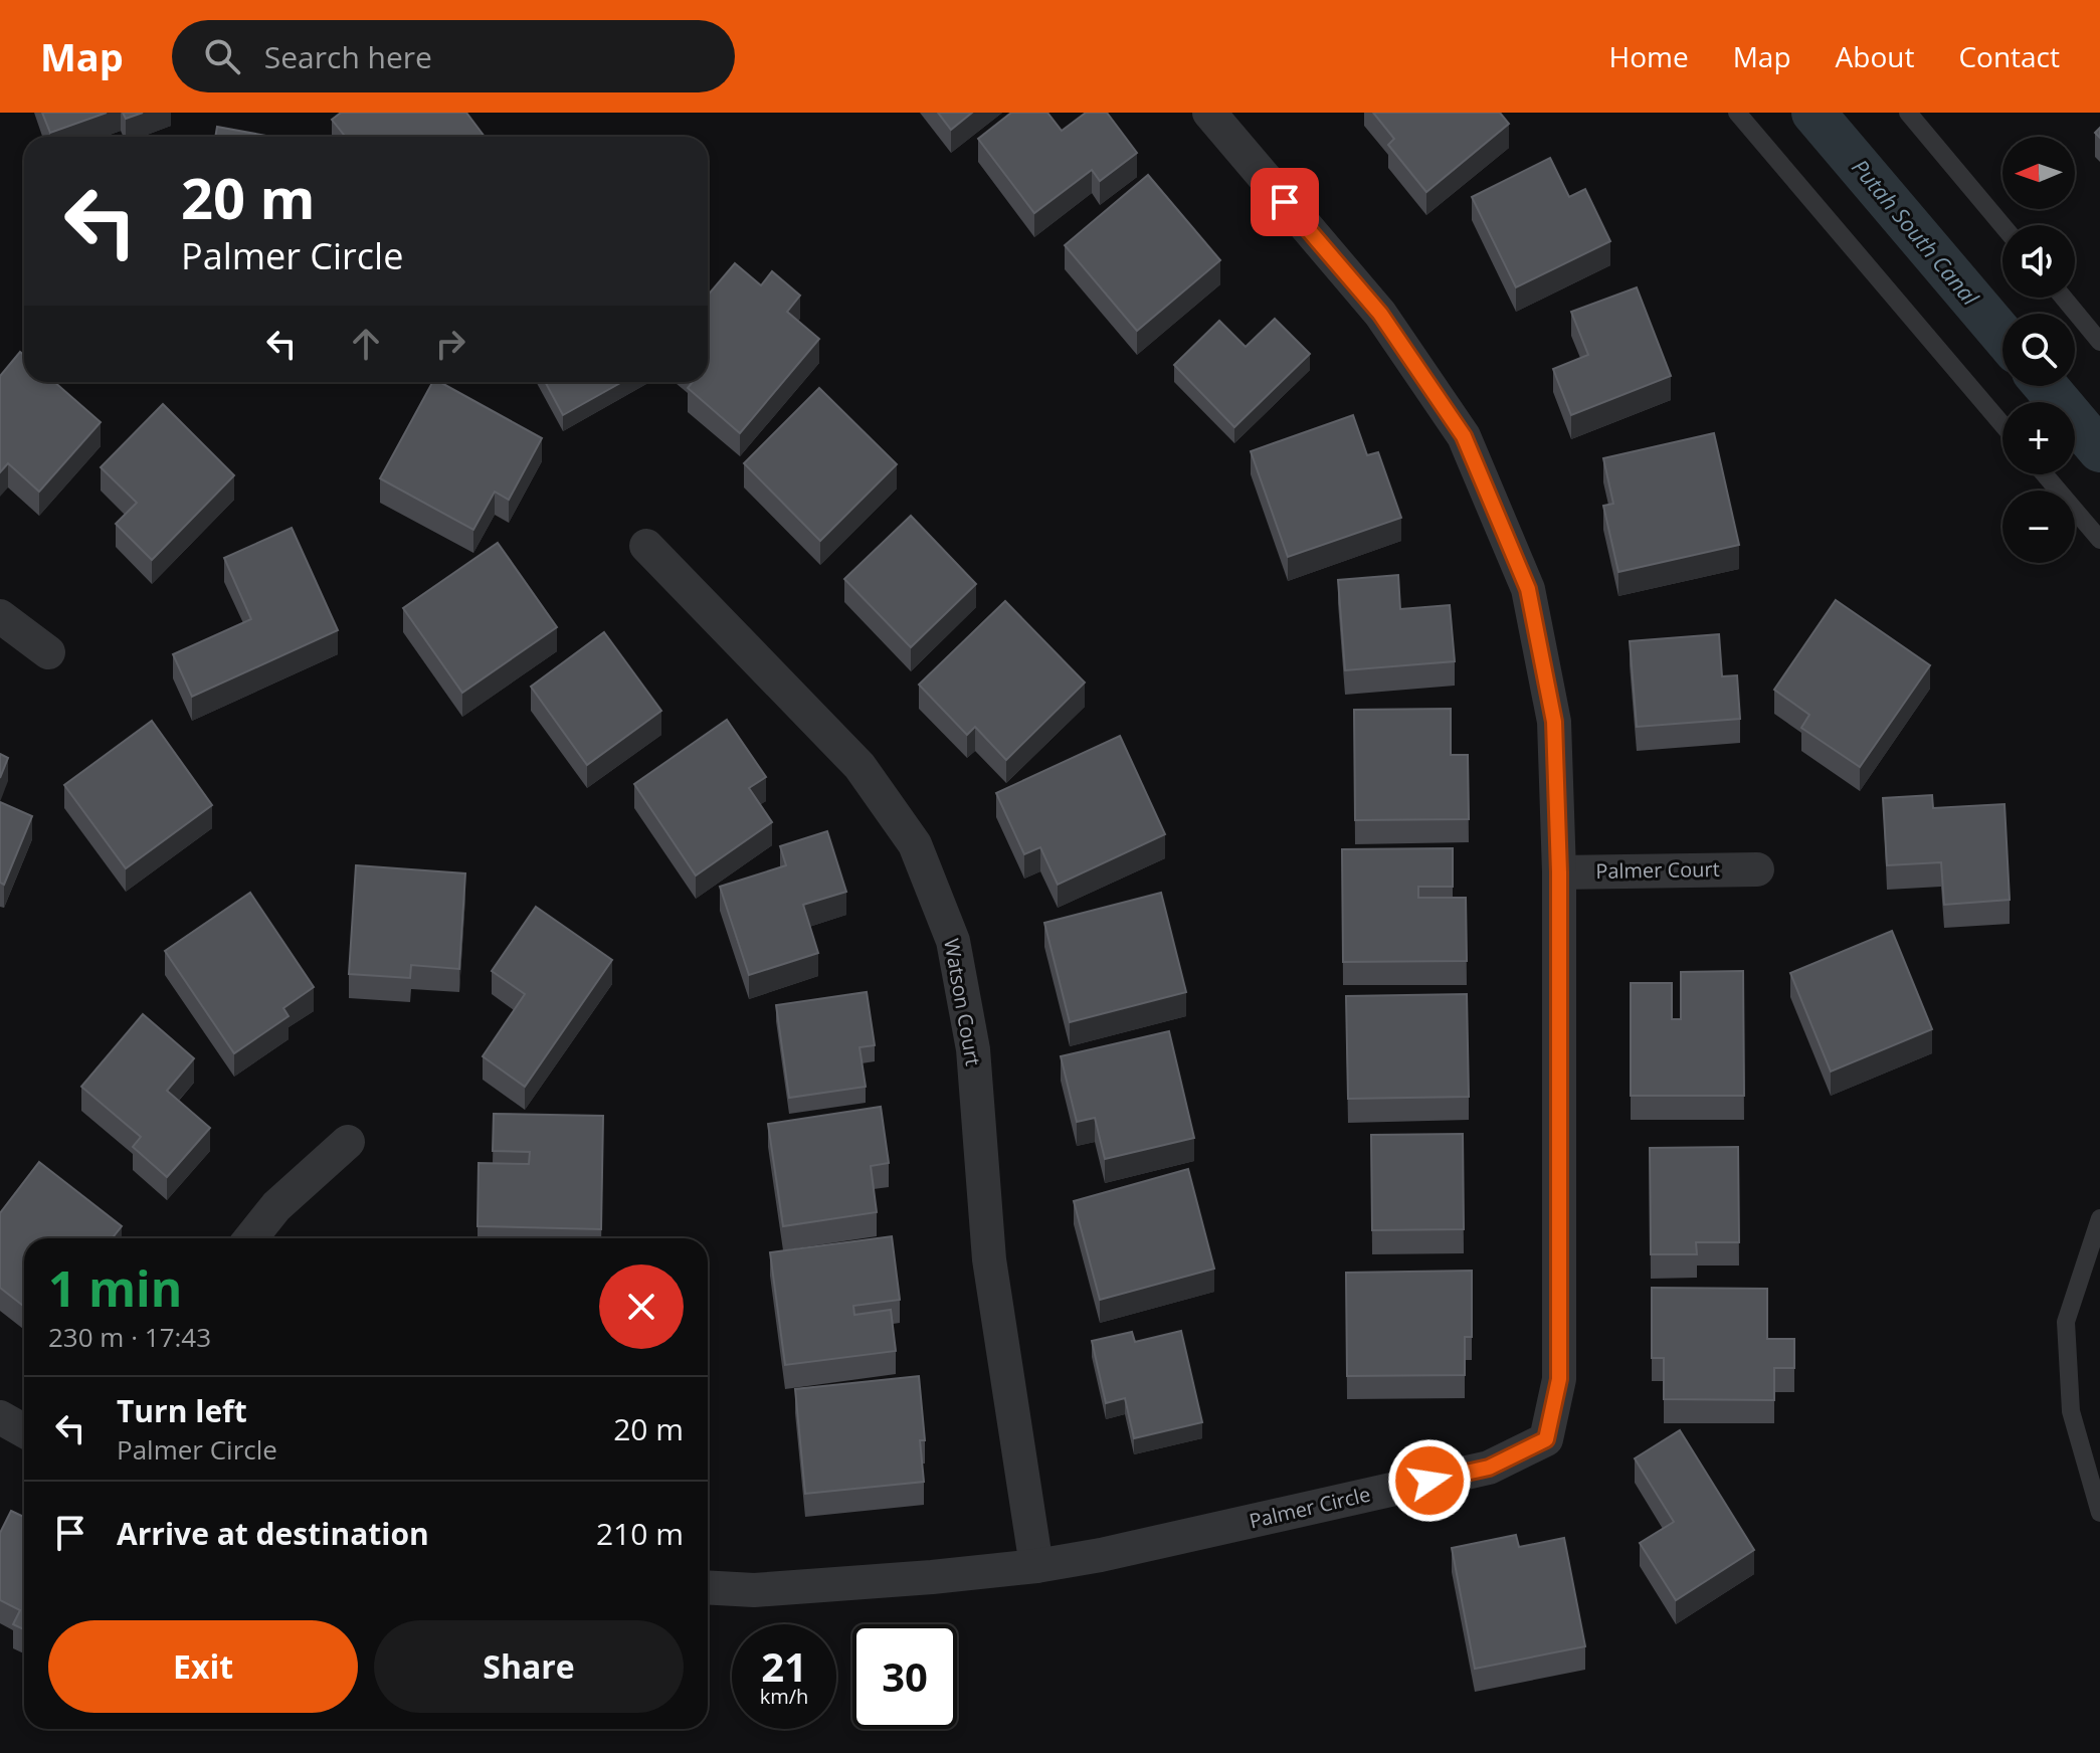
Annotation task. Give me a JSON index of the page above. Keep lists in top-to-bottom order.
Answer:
{
  "streets": {
    "street": ["Palmer Court", "Watson Court", "Palmer Circle"]
  },
  "crossings": [
    ["Palmer Court", "Palmer Circle"],
    ["Watson Court", "Palmer Circle"]
  ],
  "water": ["Putah South Canal"],
  "north": "left",
  "page": {
    "header": "Map",
    "search": "Search here",
    "nav": [
      "Home",
      "Map",
      "About",
      "Contact"
    ],
    "map_buttons": ["+", "−"],
    "turn": ["20 m", "Palmer Circle"],
    "heading": ["1 min", "230 m · 17:43"],
    "list": [
      {
        "name": "Turn left",
        "note": "Palmer Circle",
        "value": "20 m"
      },
      {
        "name": "Arrive at destination",
        "value": "210 m"
      }
    ],
    "buttons": ["Exit", "Share"],
    "speed": "21 km/h",
    "limit": "30"
  }
}
